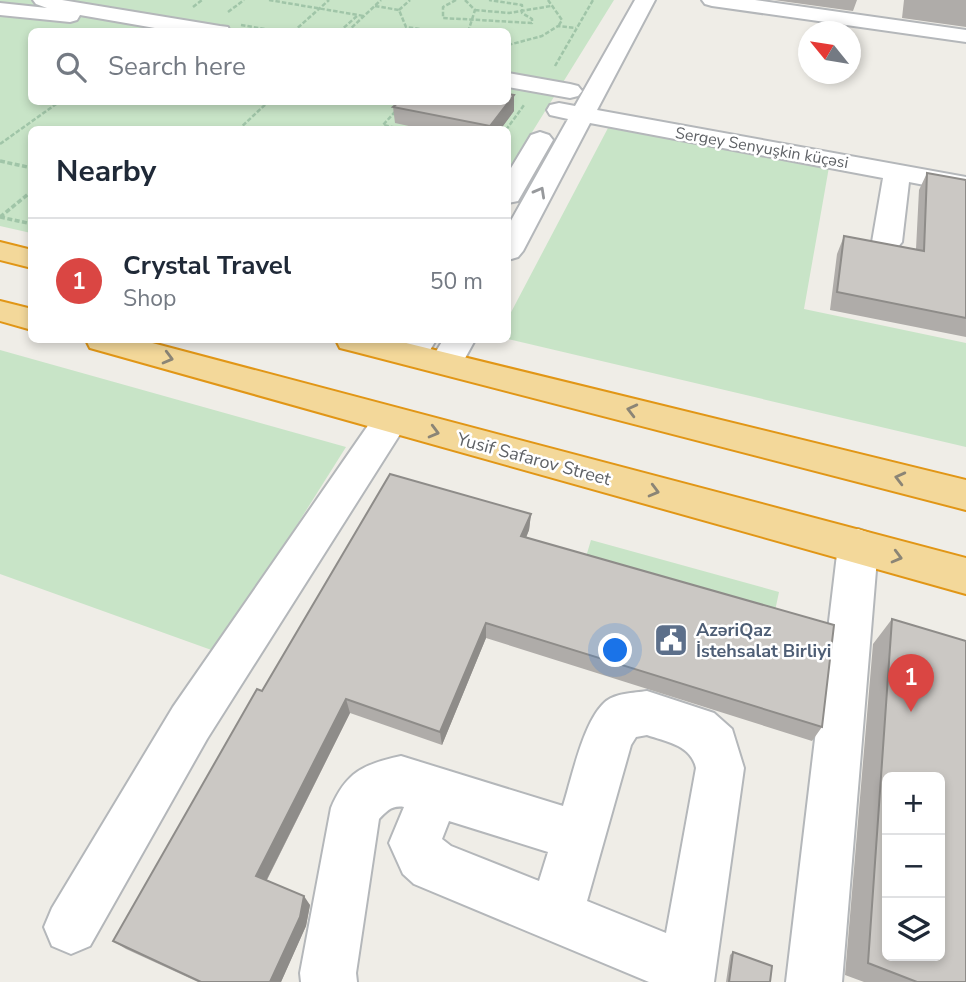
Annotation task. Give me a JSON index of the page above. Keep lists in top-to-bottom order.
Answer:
{
  "streets": {
    "highway": ["Yusif Safarov Street"],
    "street": ["Sergey Senyuşkin küçəsi"]
  },
  "places": {
    "public building": ["AzəriQaz İstehsalat Birliyi"]
  },
  "north": "top left",
  "page": {
    "search": "Search here",
    "heading": "Nearby",
    "list": [
      {
        "mark": "1",
        "name": "Crystal Travel",
        "note": "Shop",
        "value": "50 m"
      }
    ],
    "pins": "1",
    "map_buttons": ["+", "−"]
  }
}
